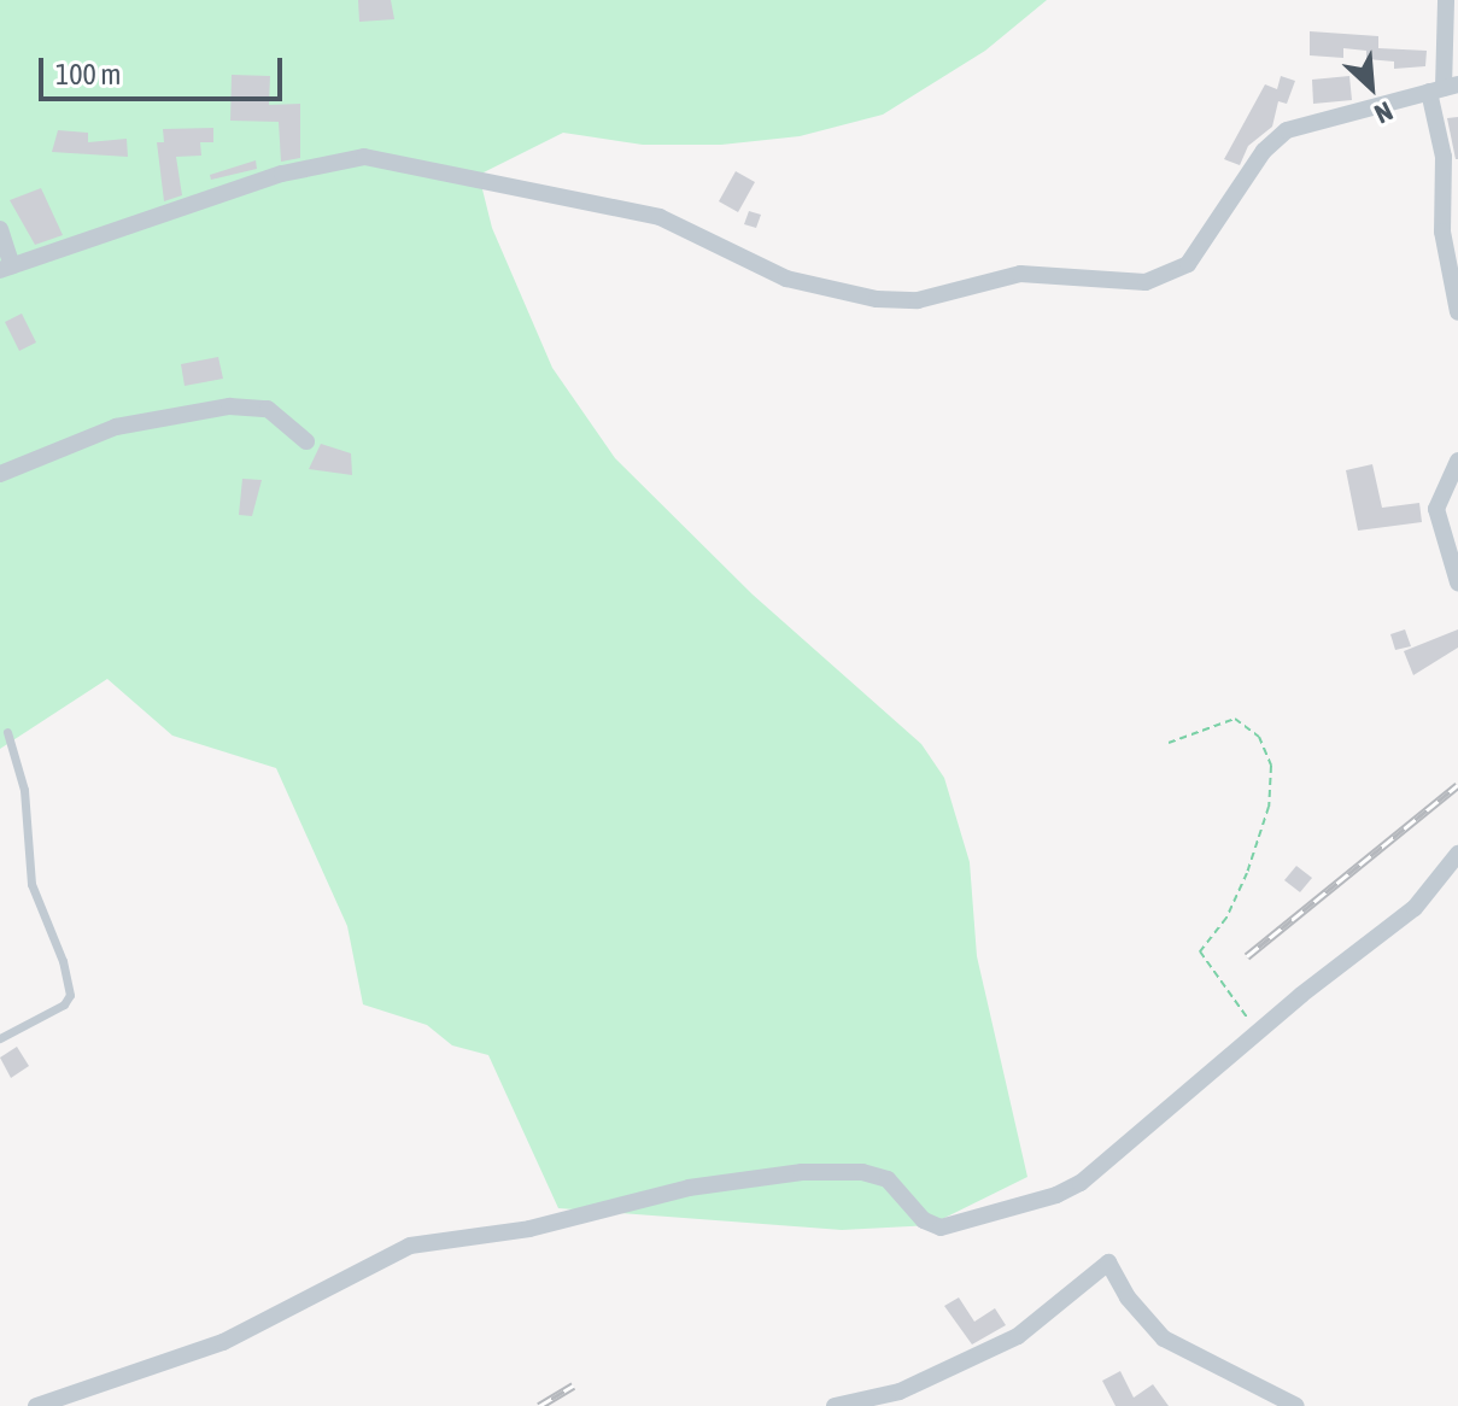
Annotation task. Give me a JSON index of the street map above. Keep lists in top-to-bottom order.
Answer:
{
  "scale_bar": "100 m",
  "north": "bottom right"
}
